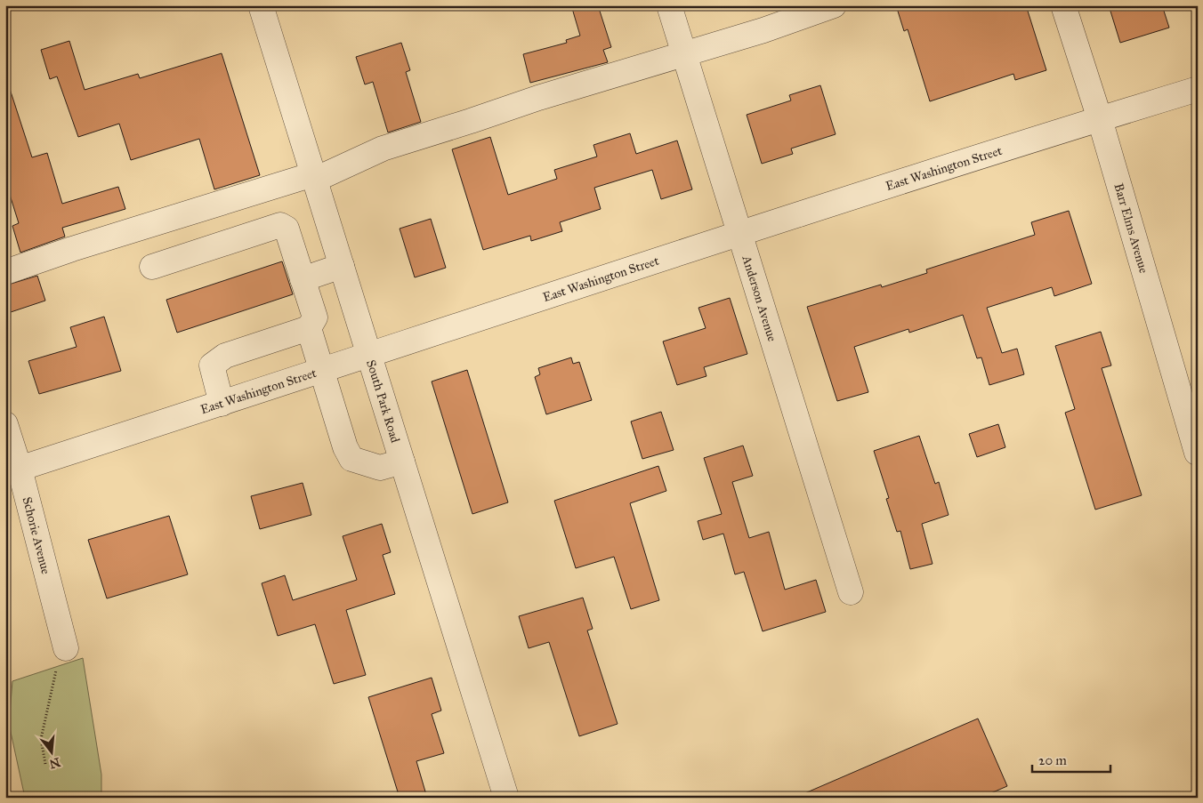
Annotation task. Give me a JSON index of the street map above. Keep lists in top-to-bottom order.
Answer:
{
  "streets": {
    "street": [
      "East Washington Street",
      "Barr Elms Avenue",
      "Anderson Avenue",
      "South Park Road",
      "Schorie Avenue"
    ]
  },
  "crossings": [
    ["East Washington Street", "Barr Elms Avenue"],
    ["East Washington Street", "Anderson Avenue"],
    ["East Washington Street", "South Park Road"],
    ["East Washington Street", "Schorie Avenue"]
  ],
  "scale_bar": "20 m",
  "north": "bottom"
}
